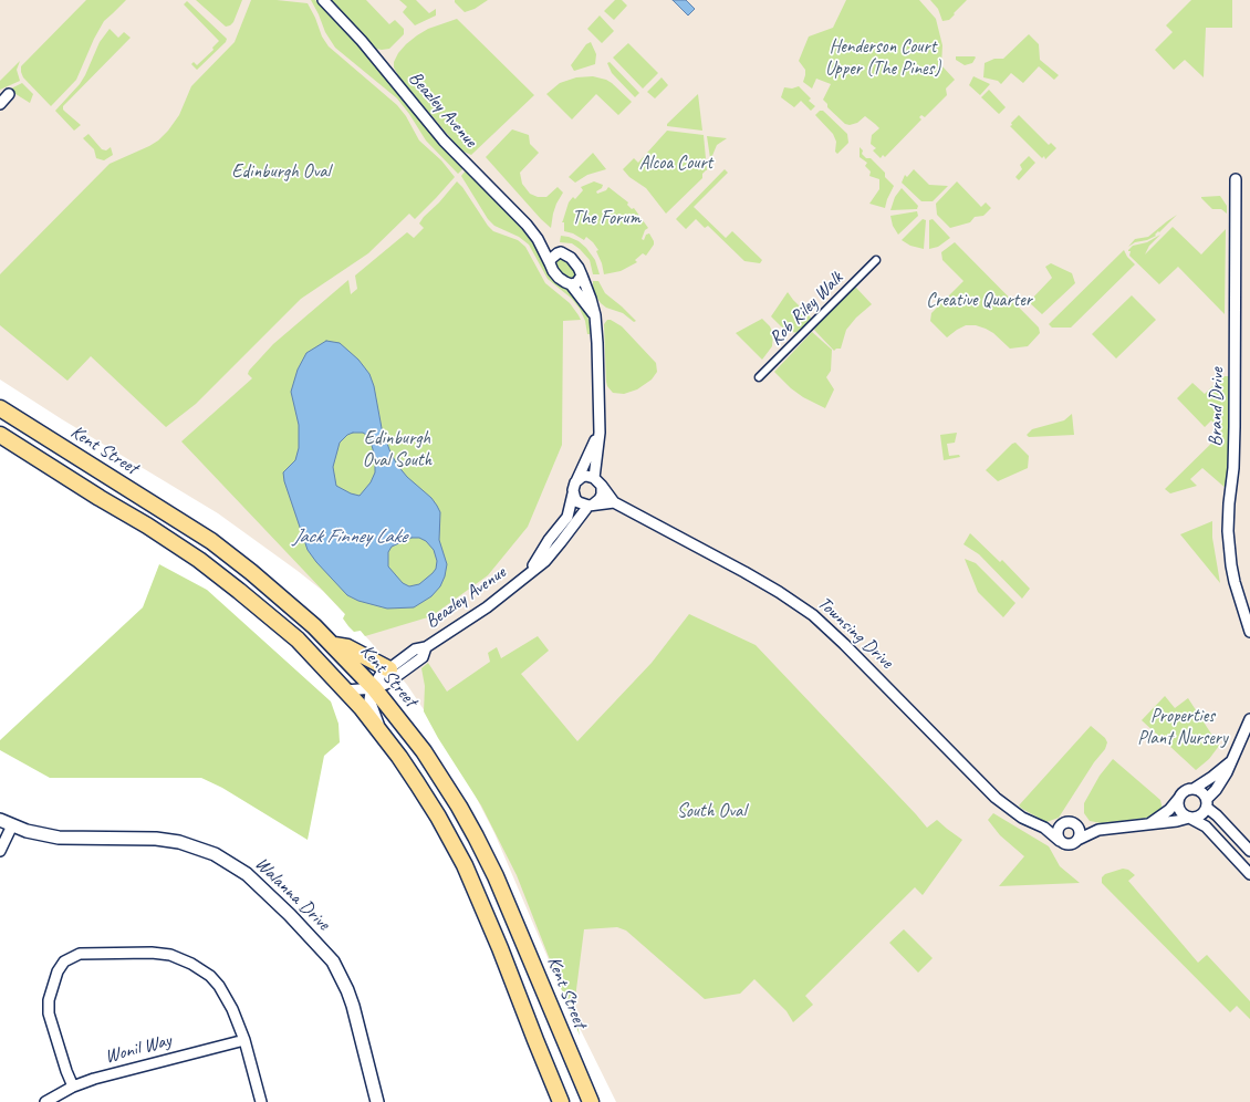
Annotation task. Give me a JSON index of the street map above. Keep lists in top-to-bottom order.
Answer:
{
  "streets": {
    "main road": ["Kent Street"],
    "street": [
      "Beazley Avenue",
      "Rob Riley Walk",
      "Brand Drive",
      "Townsing Drive",
      "Walanna Drive",
      "Wonil Way"
    ]
  },
  "crossings": [
    ["Beazley Avenue", "Kent Street"],
    ["Beazley Avenue", "Townsing Drive"]
  ],
  "water": ["Jack Finney Lake"],
  "parks": [
    "Henderson Court Upper (The Pines)",
    "Alcoa Court",
    "Edinburgh Oval",
    "The Forum",
    "Creative Quarter",
    "Edinburgh Oval South",
    "Properties Plant Nursery",
    "South Oval"
  ]
}
